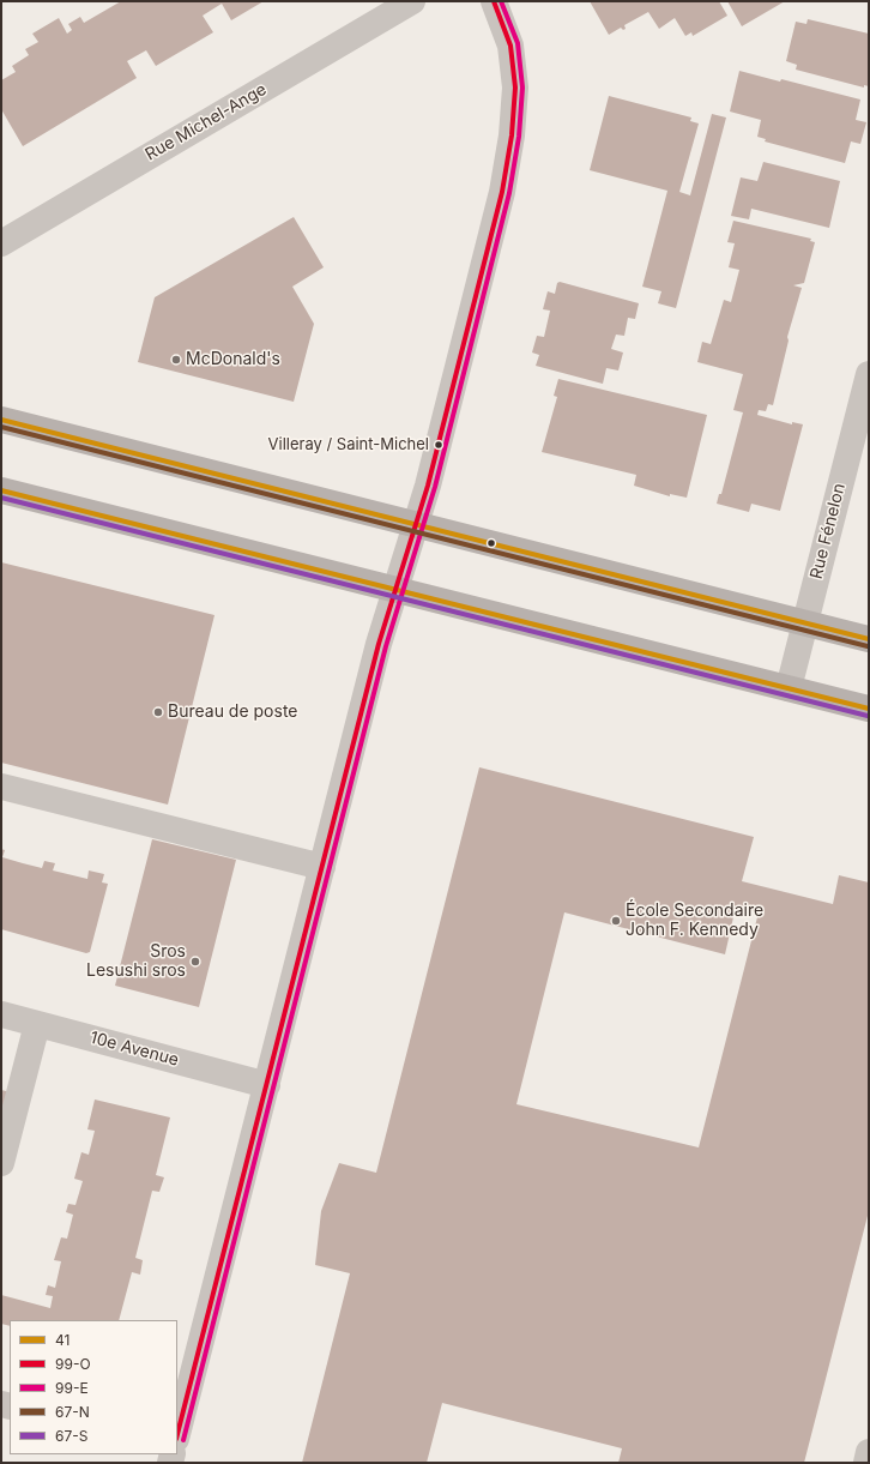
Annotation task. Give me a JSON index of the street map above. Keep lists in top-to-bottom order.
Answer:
{
  "streets": {
    "street": ["Rue Michel-Ange", "Rue Fénelon", "10e Avenue"]
  },
  "places": [
    "McDonald's",
    "Villeray / Saint-Michel",
    "Bureau de poste",
    "École Secondaire John F. Kennedy",
    "Sros Lesushi sros"
  ],
  "lines": [
    "transit line 99-O",
    "transit line 99-E",
    "transit line 41",
    "transit line 67-N",
    "transit line 67-S"
  ],
  "legend": [
    "41",
    "99-O",
    "99-E",
    "67-N",
    "67-S"
  ]
}
